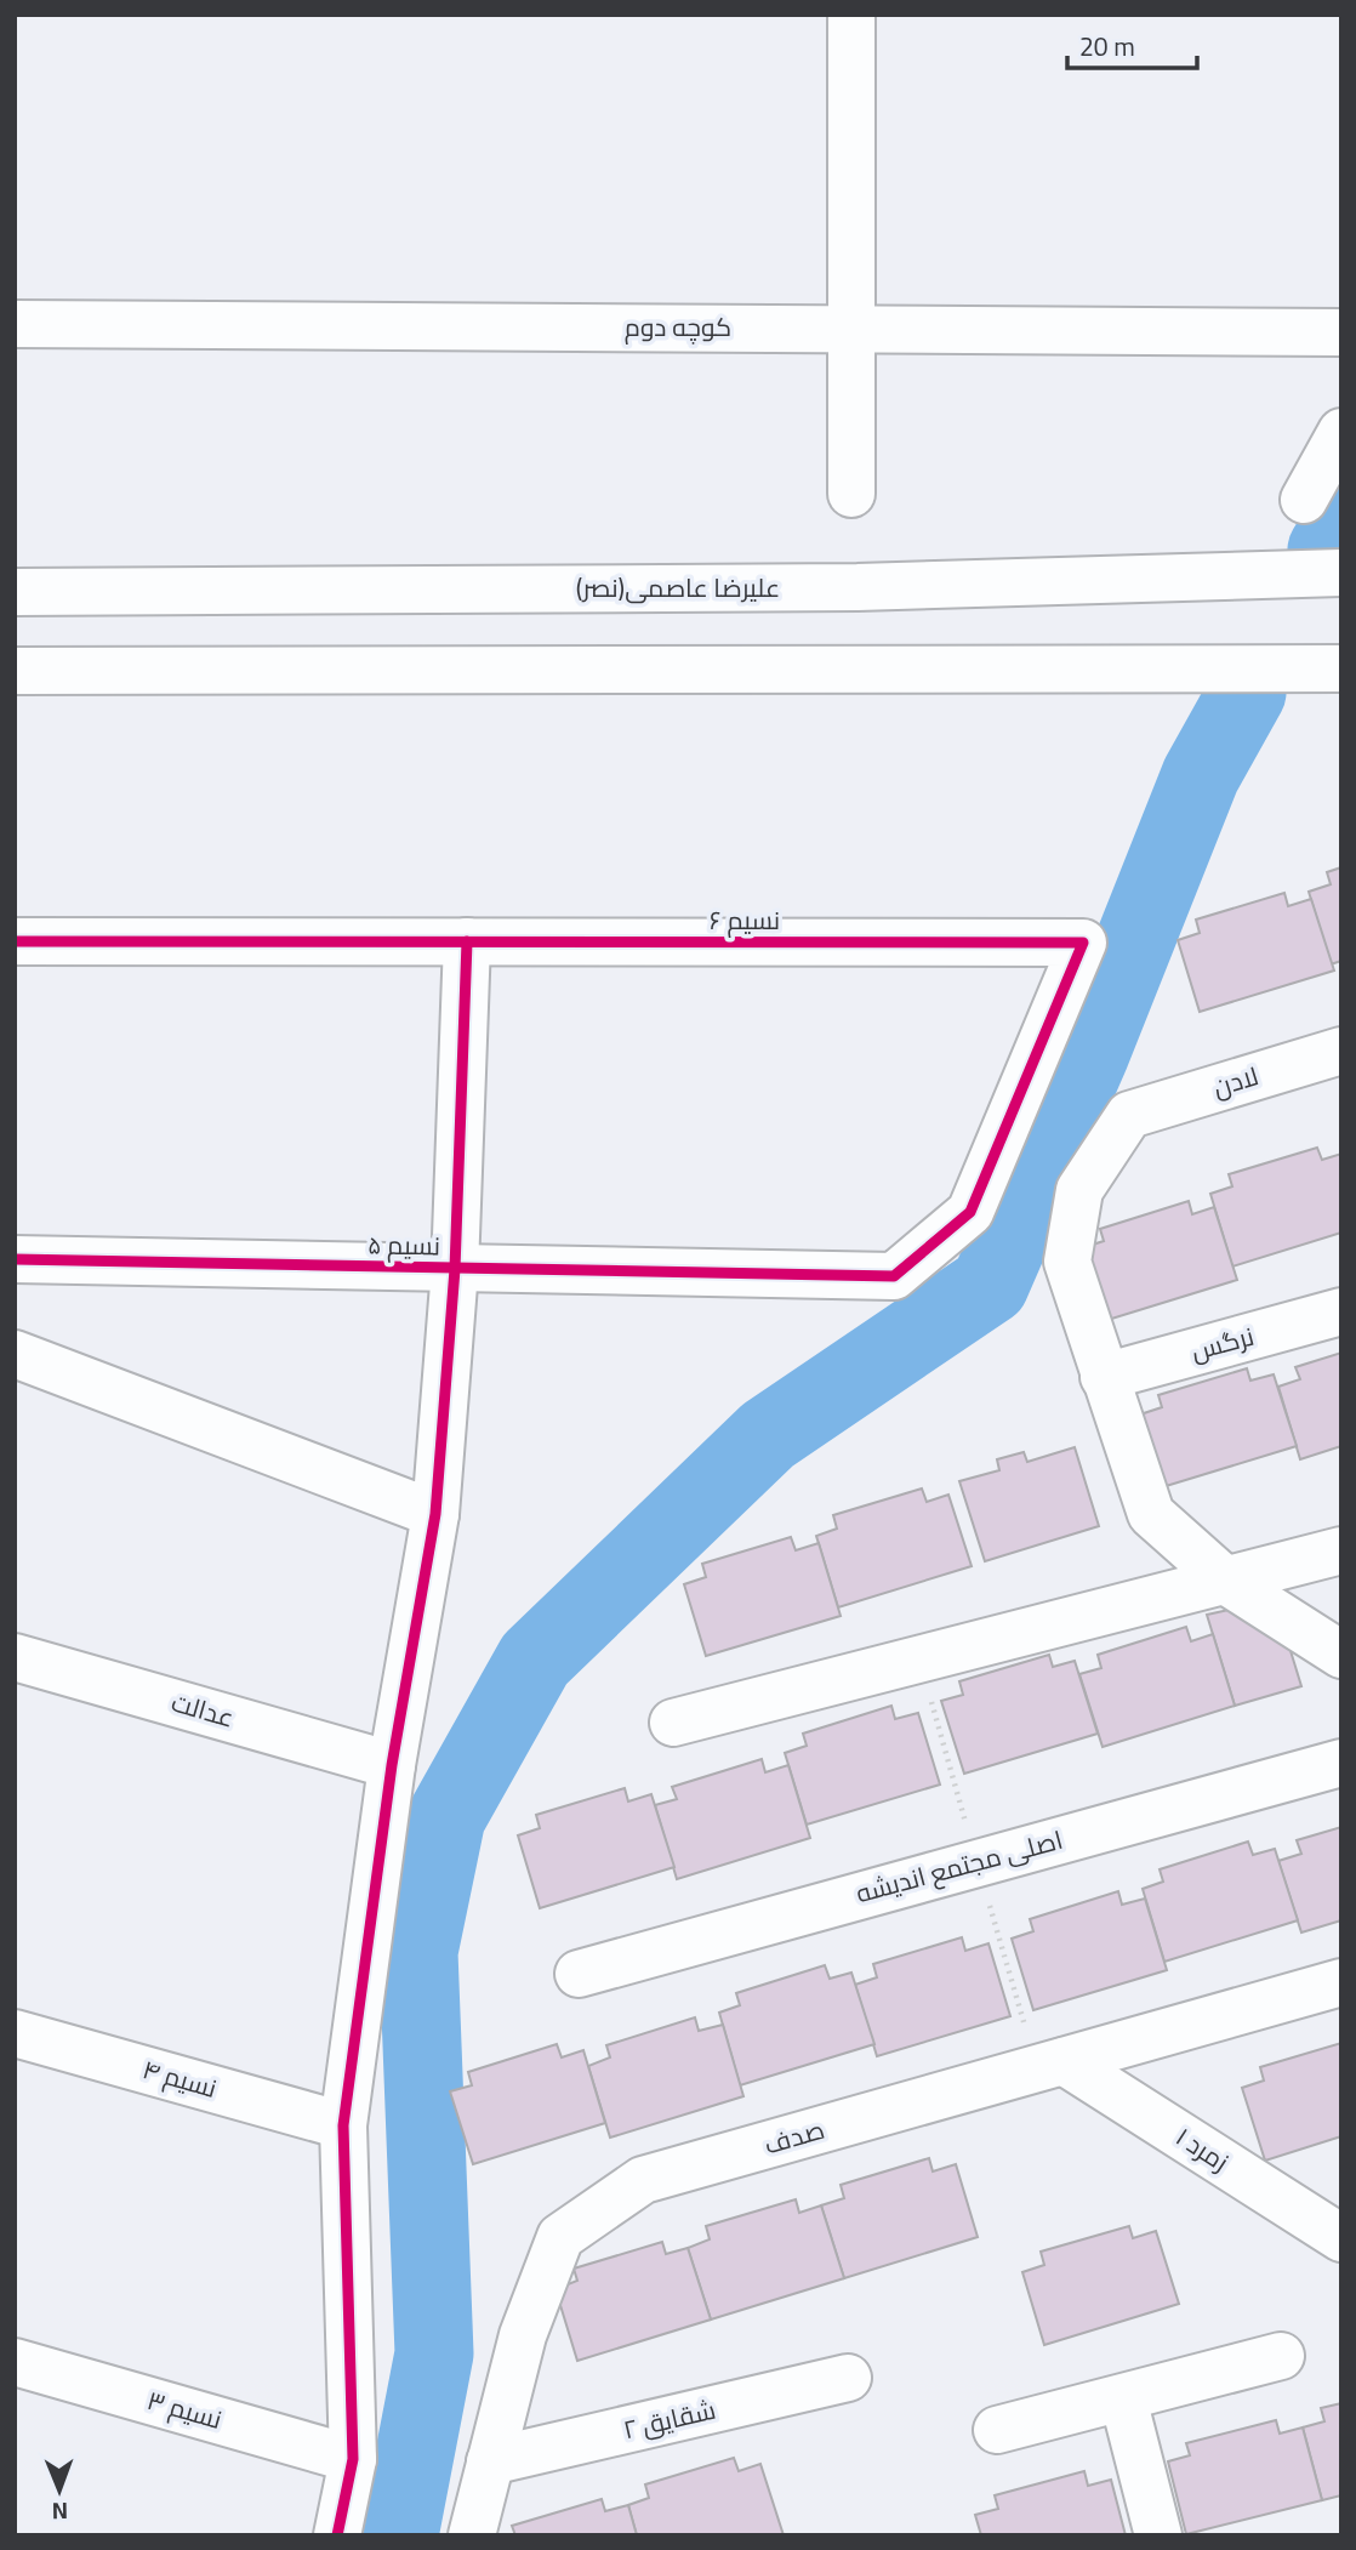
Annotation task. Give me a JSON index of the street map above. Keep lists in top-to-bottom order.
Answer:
{
  "streets": {
    "street": [
      "کوچه دوم",
      "علیرضا عاصمی(نصر)",
      "نسیم ۶",
      "لادن",
      "نسیم ۵",
      "نرگس",
      "عدالت",
      "اصلی مجتمع اندیشه",
      "نسیم ۴",
      "صدف",
      "زمرد ۱",
      "نسیم ۳",
      "شقایق ۲"
    ]
  },
  "crossings": [
    ["نسیم ۶", "نسیم ۵"],
    ["لادن", "نرگس"],
    ["صدف", "زمرد ۱"],
    ["صدف", "شقایق ۲"]
  ],
  "scale_bar": "20 m",
  "north": "bottom"
}
